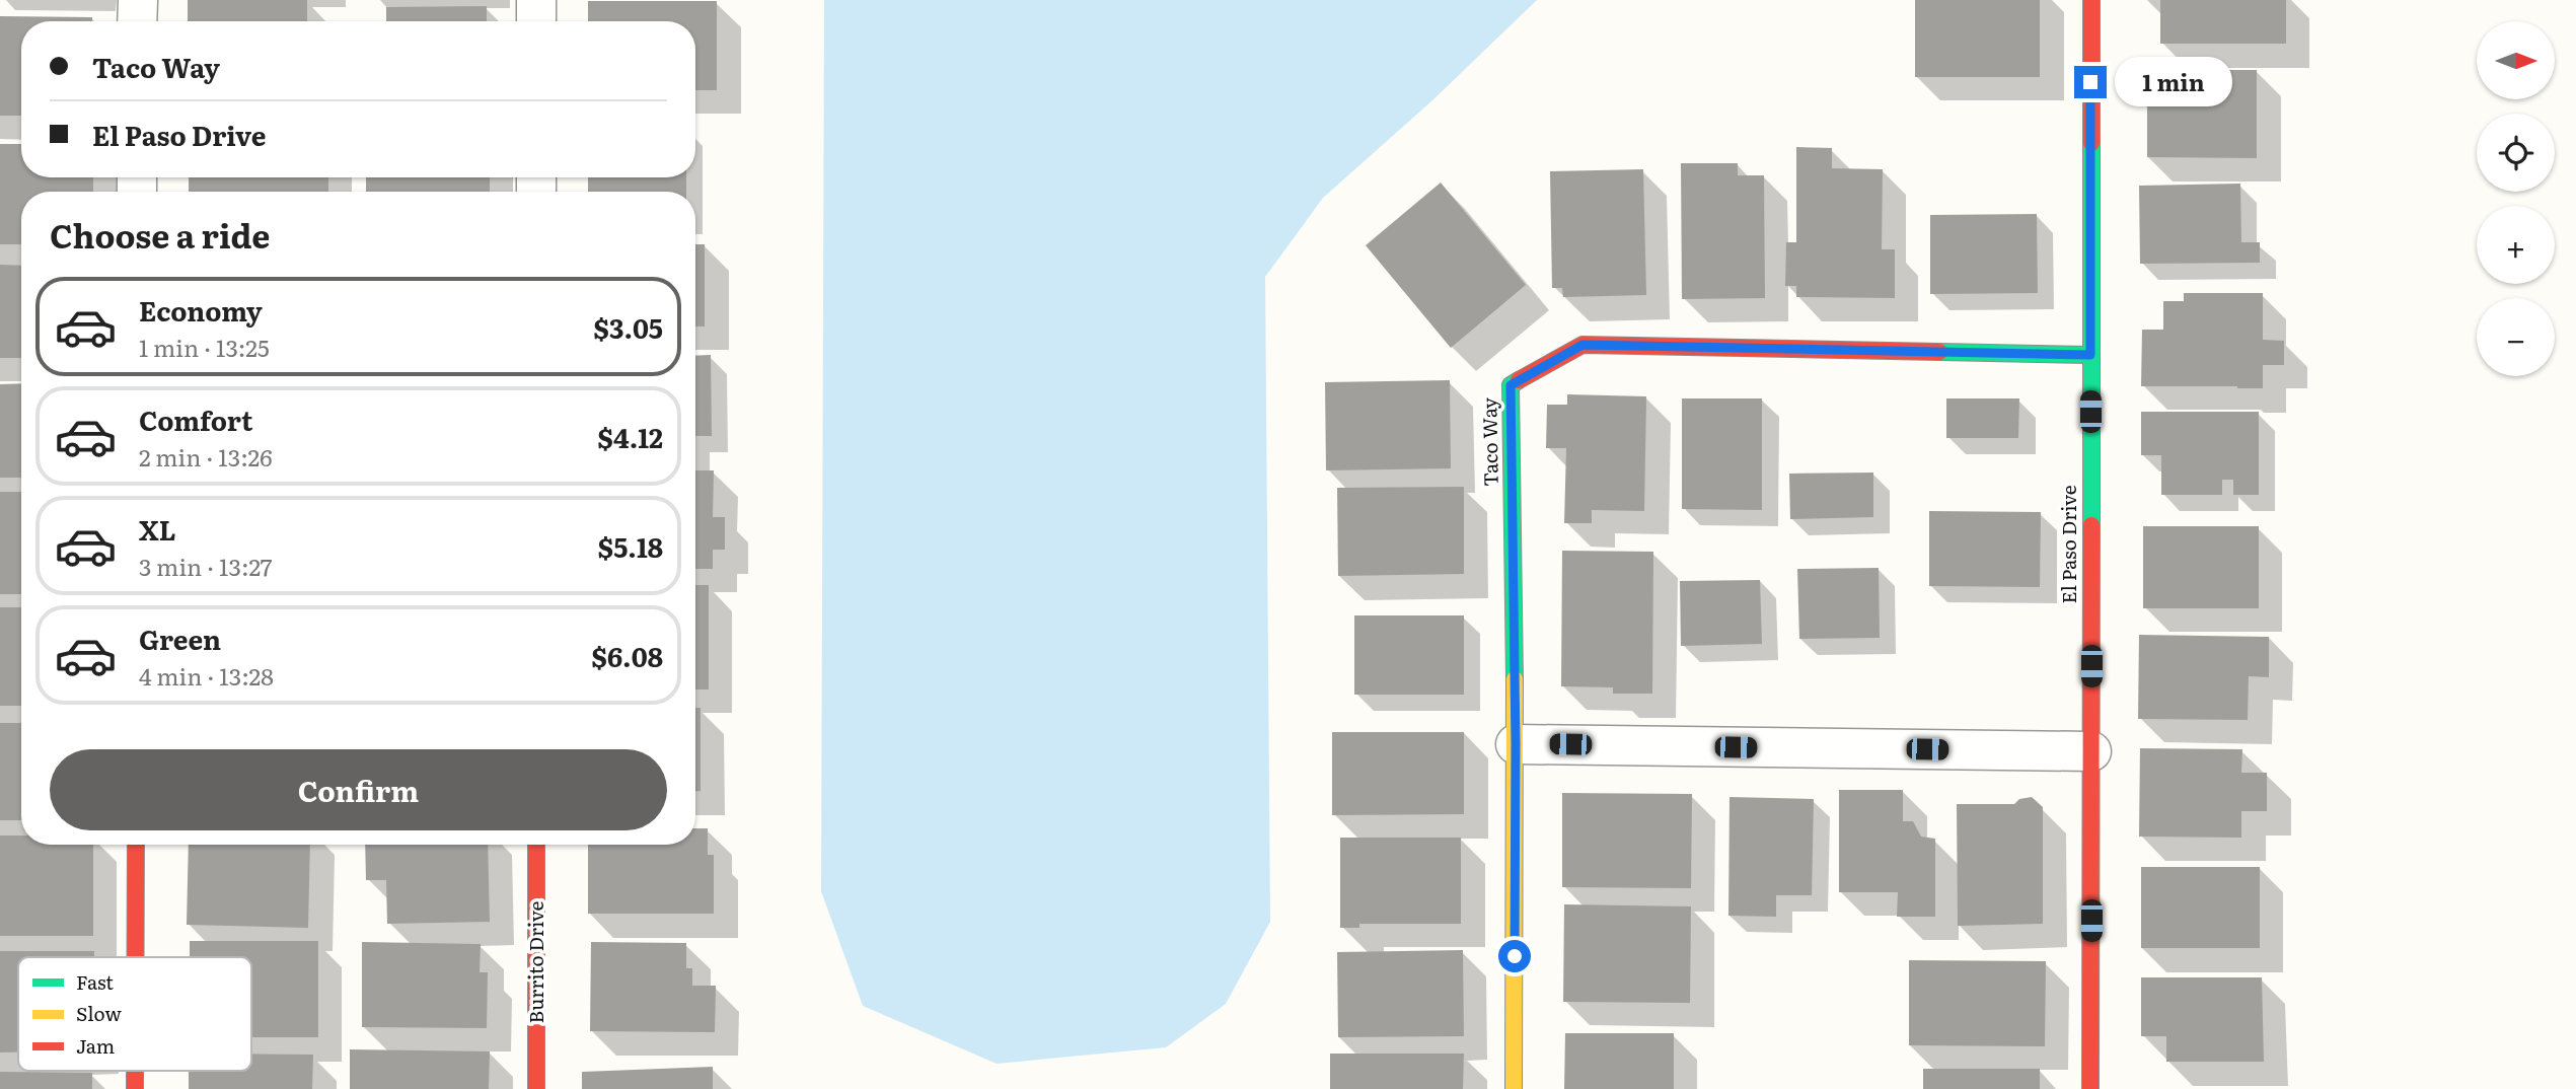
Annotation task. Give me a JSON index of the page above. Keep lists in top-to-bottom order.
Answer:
{
  "streets": {
    "street": ["Taco Way", "El Paso Drive", "Burrito Drive"]
  },
  "crossings": [
    ["Taco Way", "El Paso Drive"]
  ],
  "legend": ["Fast", "Slow", "Jam"],
  "north": "right",
  "page": {
    "map_buttons": ["+", "−"],
    "banner": ["Taco Way", "El Paso Drive"],
    "bubble": "1 min",
    "heading": "Choose a ride",
    "list": [
      {
        "name": "Economy",
        "note": "1 min · 13:25",
        "value": "$3.05"
      },
      {
        "name": "Comfort",
        "note": "2 min · 13:26",
        "value": "$4.12"
      },
      {
        "name": "XL",
        "note": "3 min · 13:27",
        "value": "$5.18"
      },
      {
        "name": "Green",
        "note": "4 min · 13:28",
        "value": "$6.08"
      }
    ],
    "buttons": "Confirm"
  }
}
